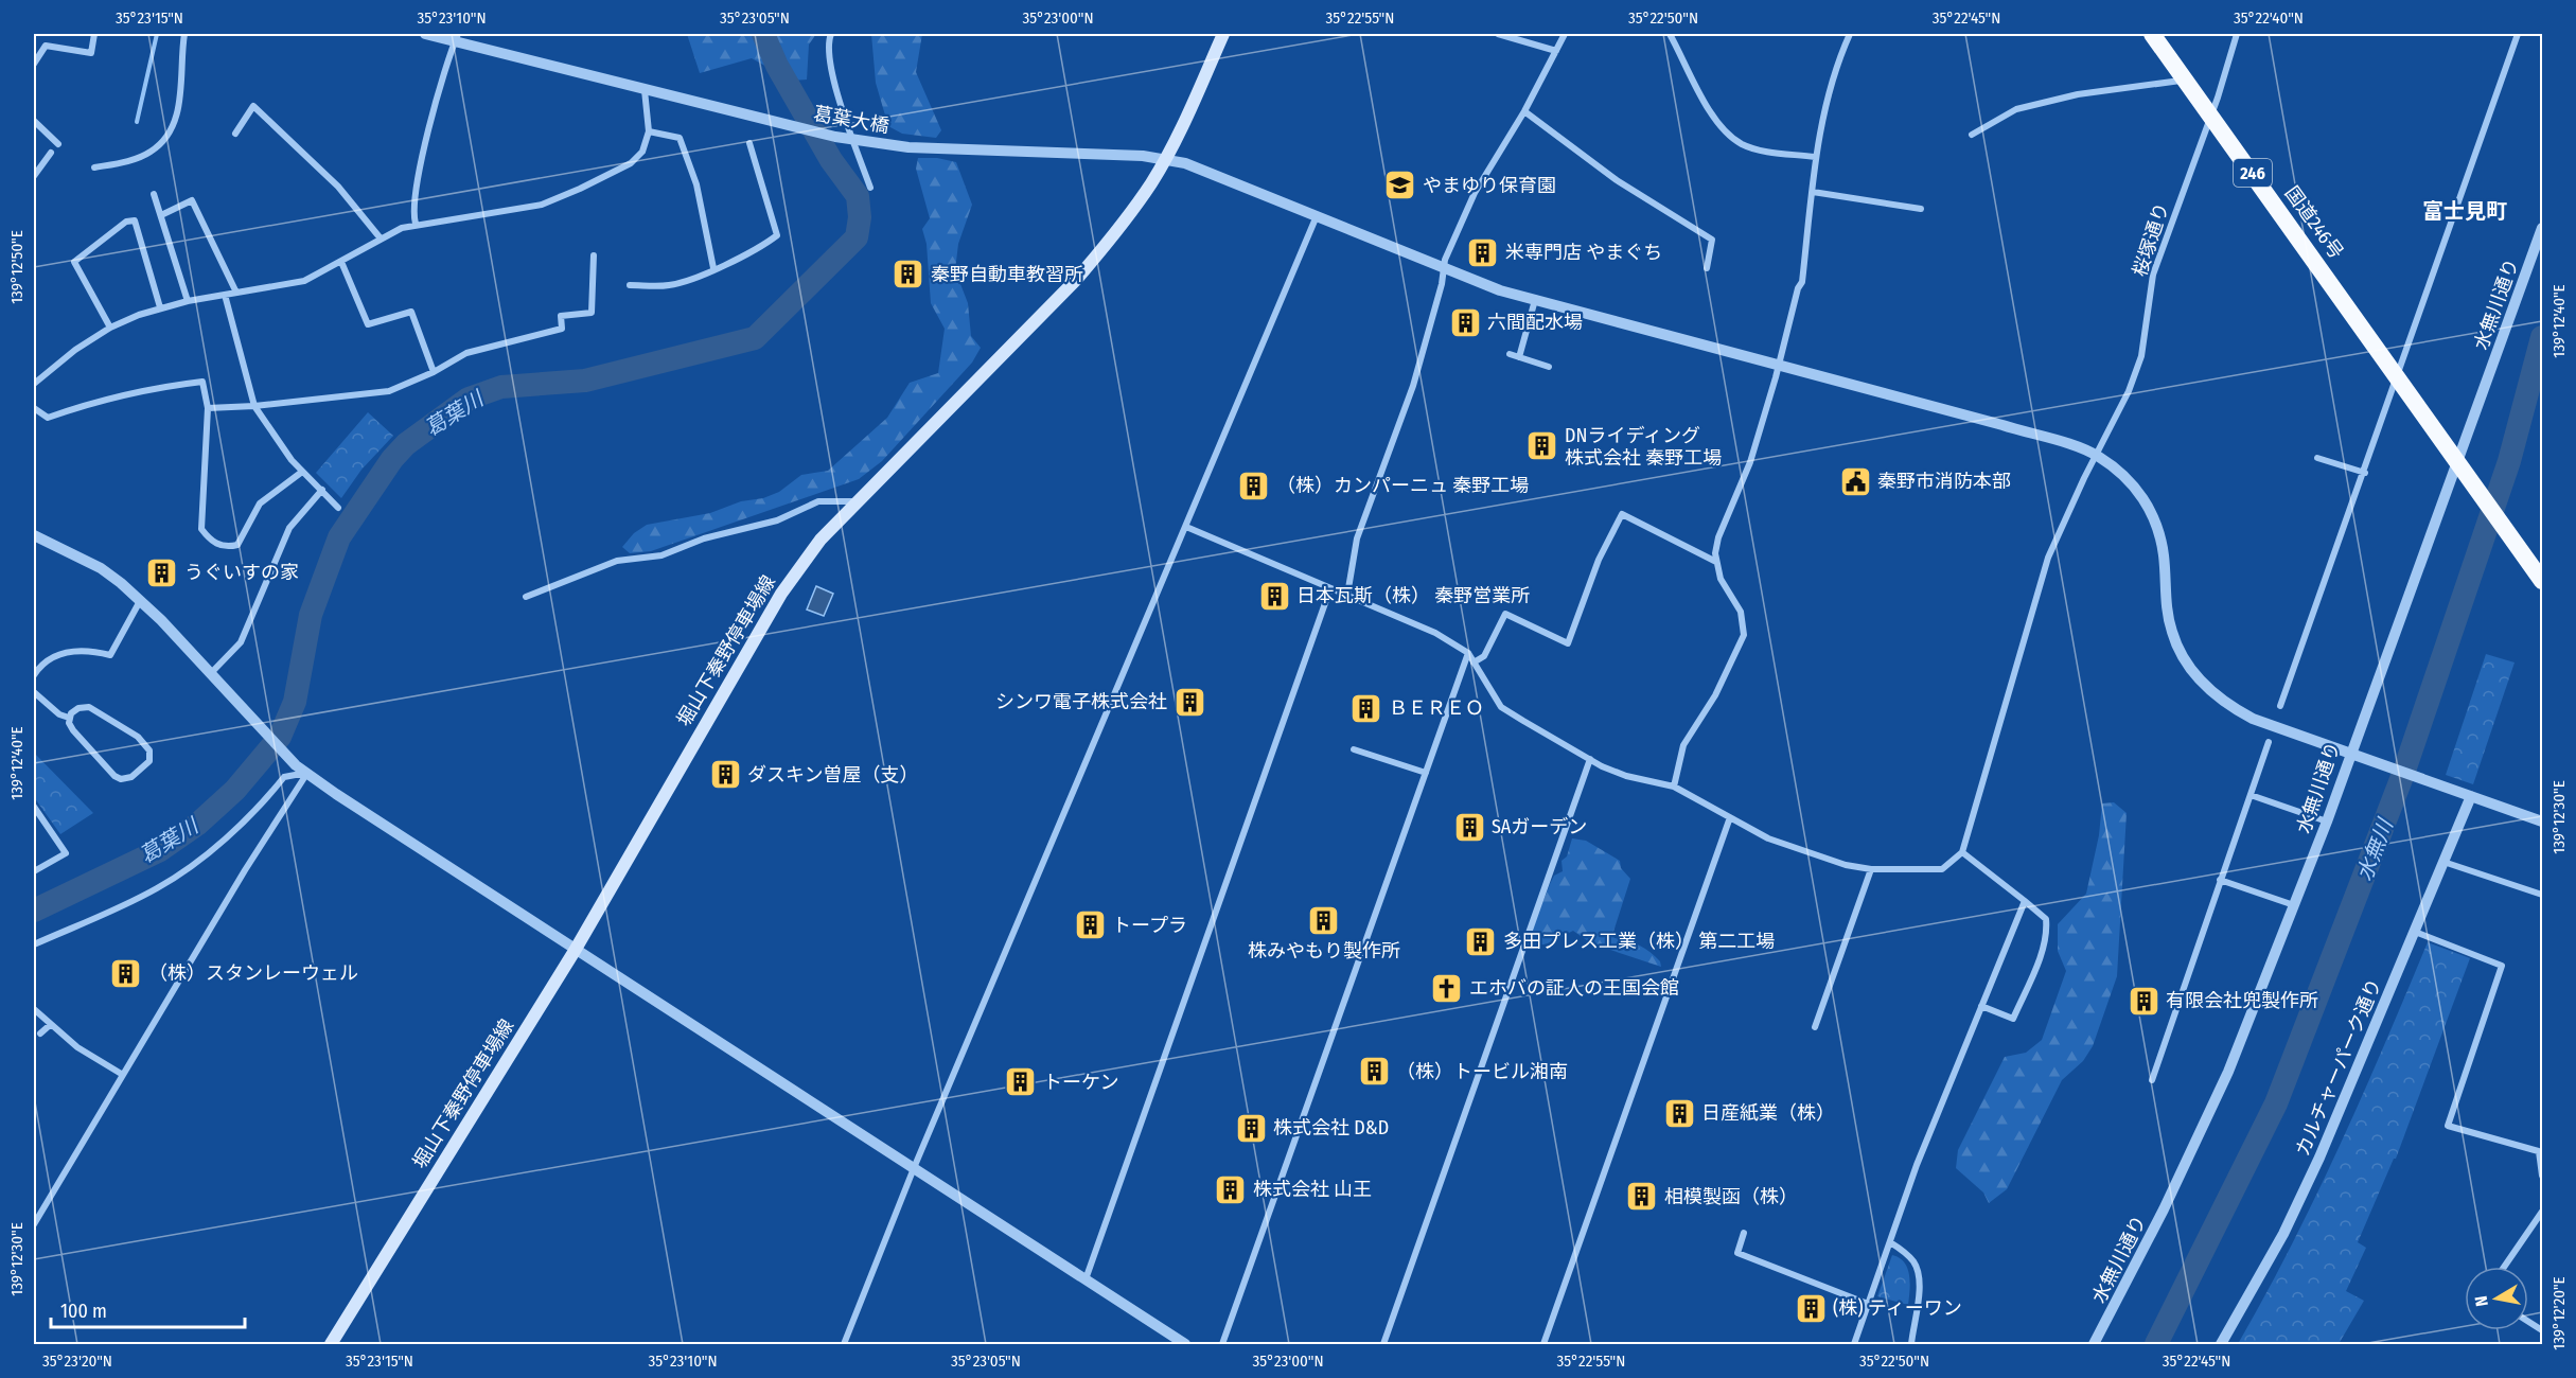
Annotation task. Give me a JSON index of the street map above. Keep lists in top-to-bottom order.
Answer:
{
  "streets": {
    "highway": ["246", "国道246号"],
    "main road": ["堀山下秦野停車場線"],
    "street": [
      "葛葉大橋",
      "桜塚通り",
      "水無川通り",
      "カルチャーパーク通り"
    ]
  },
  "crossings": [
    ["葛葉大橋", "桜塚通り"],
    ["葛葉大橋", "水無川通り"],
    ["葛葉大橋", "堀山下秦野停車場線"],
    ["葛葉大橋", "カルチャーパーク通り"],
    ["国道246号", "桜塚通り"]
  ],
  "districts": ["富士見町"],
  "water": ["葛葉川", "水無川"],
  "places": {
    "school or university": ["やまゆり保育園"],
    "building": [
      "米専門店 やまぐち",
      "秦野自動車教習所",
      "六間配水場",
      "DNライディング 株式会社 秦野工場",
      "（株）カンパーニュ 秦野工場",
      "うぐいすの家",
      "日本瓦斯（株） 秦野営業所",
      "シンワ電子株式会社",
      "ＢＥＲＥＯ",
      "ダスキン曽屋（支）",
      "SAガーデン",
      "株みやもり製作所",
      "トープラ",
      "多田プレス工業（株） 第二工場",
      "（株）スタンレーウェル",
      "有限会社兜製作所",
      "（株）トービル湘南",
      "トーケン",
      "日産紙業（株）",
      "株式会社 D&D",
      "株式会社 山王",
      "相模製函（株）",
      "(株) ティーワン"
    ],
    "public building": ["秦野市消防本部"],
    "church": ["エホバの証人の王国会館"]
  },
  "scale_bar": "100 m",
  "north": "left",
  "coordinates": [
    "35°23'15\"N",
    "35°23'10\"N",
    "35°23'05\"N",
    "35°23'00\"N",
    "35°22'55\"N",
    "35°22'50\"N",
    "35°22'45\"N",
    "35°22'40\"N",
    "139°12'50\"E",
    "139°12'40\"E",
    "139°12'30\"E",
    "139°12'20\"E",
    "35°23'20\"N"
  ]
}
